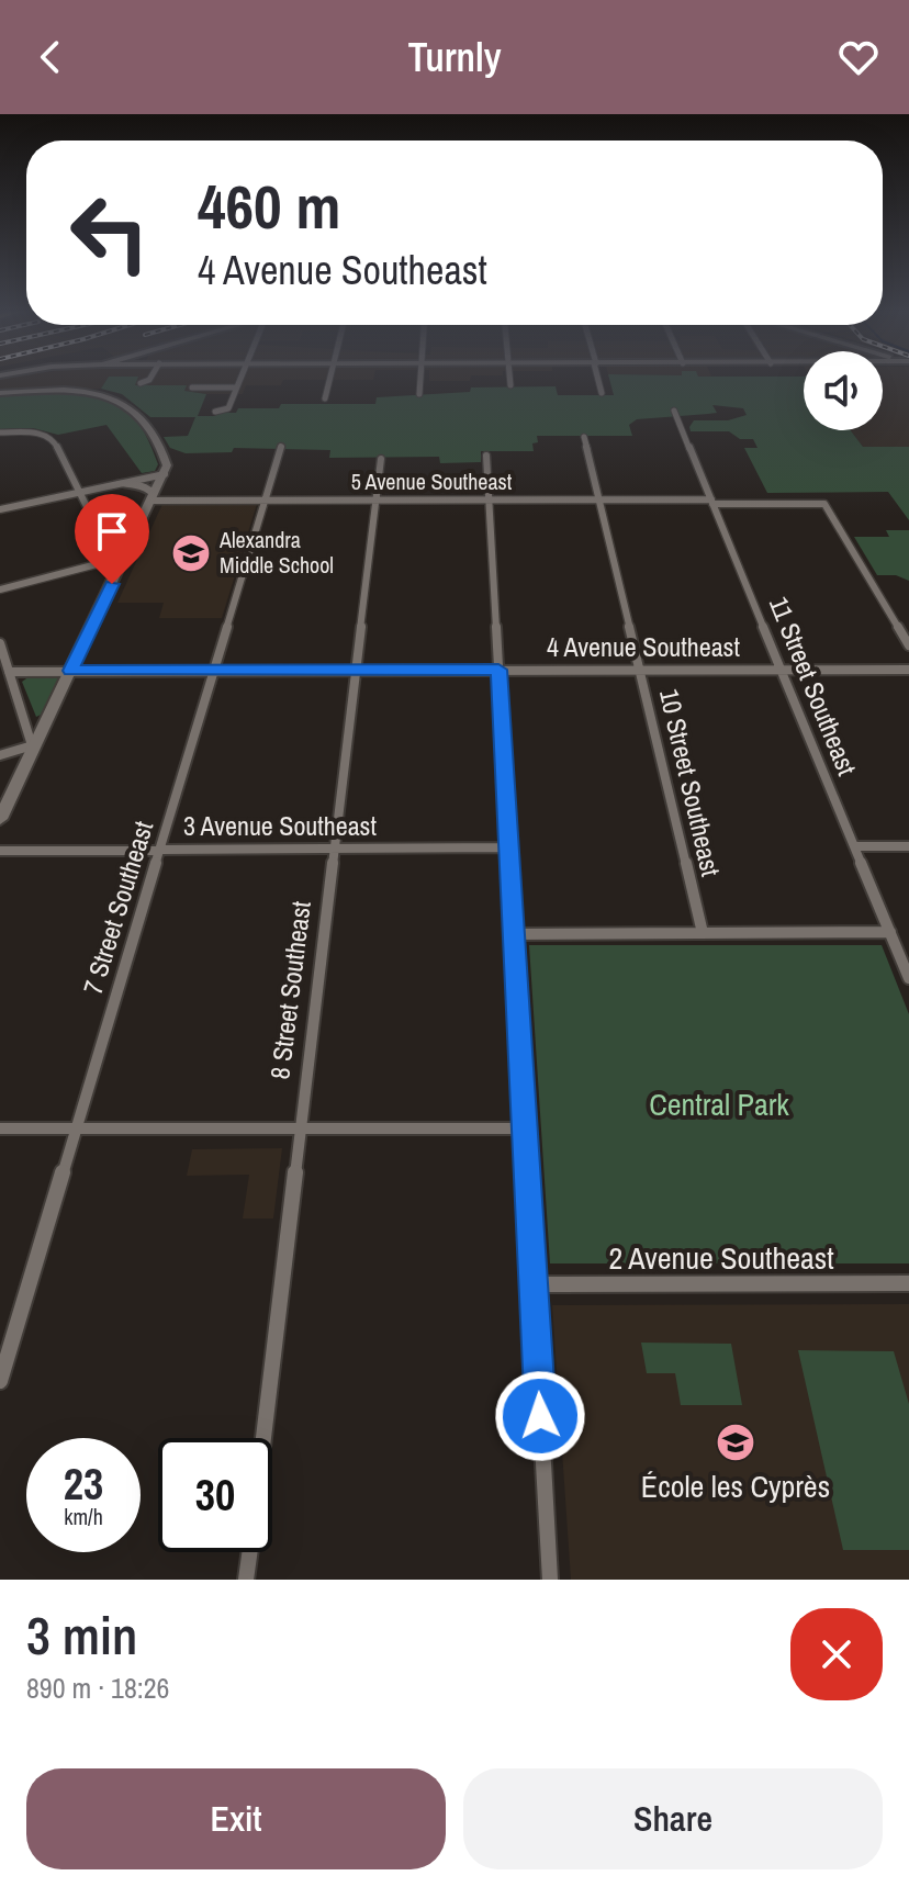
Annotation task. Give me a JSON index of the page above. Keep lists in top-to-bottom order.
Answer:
{
  "streets": {
    "street": [
      "5 Avenue Southeast",
      "4 Avenue Southeast",
      "11 Street Southeast",
      "10 Street Southeast",
      "3 Avenue Southeast",
      "7 Street Southeast",
      "8 Street Southeast",
      "2 Avenue Southeast"
    ]
  },
  "crossings": [
    ["5 Avenue Southeast", "11 Street Southeast"],
    ["5 Avenue Southeast", "10 Street Southeast"],
    ["5 Avenue Southeast", "7 Street Southeast"],
    ["5 Avenue Southeast", "8 Street Southeast"],
    ["4 Avenue Southeast", "11 Street Southeast"],
    ["4 Avenue Southeast", "10 Street Southeast"],
    ["4 Avenue Southeast", "7 Street Southeast"],
    ["4 Avenue Southeast", "8 Street Southeast"],
    ["3 Avenue Southeast", "7 Street Southeast"],
    ["3 Avenue Southeast", "8 Street Southeast"]
  ],
  "parks": ["Central Park"],
  "places": {
    "school or university": ["Alexandra Middle School", "École les Cyprès"]
  },
  "page": {
    "header": "Turnly",
    "turn": ["460 m", "4 Avenue Southeast"],
    "speed": "23 km/h",
    "limit": "30",
    "heading": ["3 min", "890 m · 18:26"],
    "buttons": ["Exit", "Share"]
  }
}
